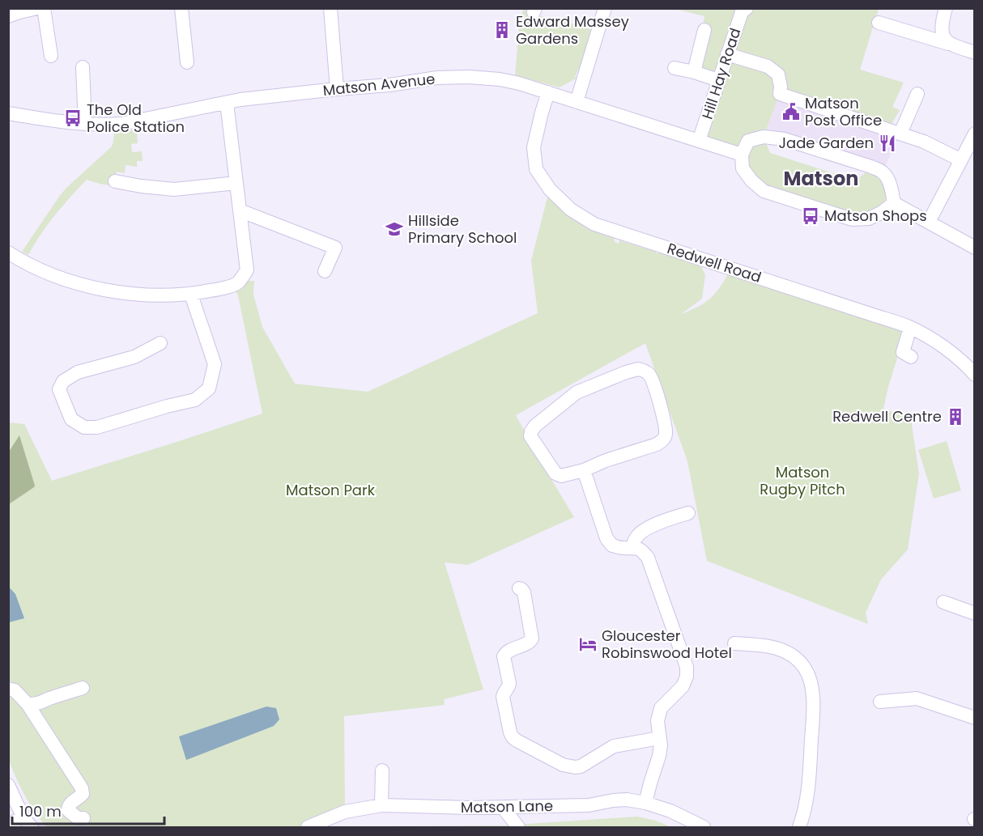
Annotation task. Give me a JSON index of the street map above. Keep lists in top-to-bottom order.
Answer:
{
  "streets": {
    "street": [
      "Hill Hay Road",
      "Matson Avenue",
      "Redwell Road",
      "Matson Lane"
    ]
  },
  "crossings": [
    ["Hill Hay Road", "Matson Avenue"],
    ["Matson Avenue", "Redwell Road"]
  ],
  "districts": ["Matson"],
  "parks": ["Matson Rugby Pitch", "Matson Park"],
  "places": {
    "building": ["Edward Massey Gardens", "Redwell Centre"],
    "public building": ["Matson Post Office"],
    "bus stop": ["The Old Police Station", "Matson Shops"],
    "restaurant": ["Jade Garden"],
    "school or university": ["Hillside Primary School"],
    "hotel": ["Gloucester Robinswood Hotel"]
  },
  "scale_bar": "100 m"
}
